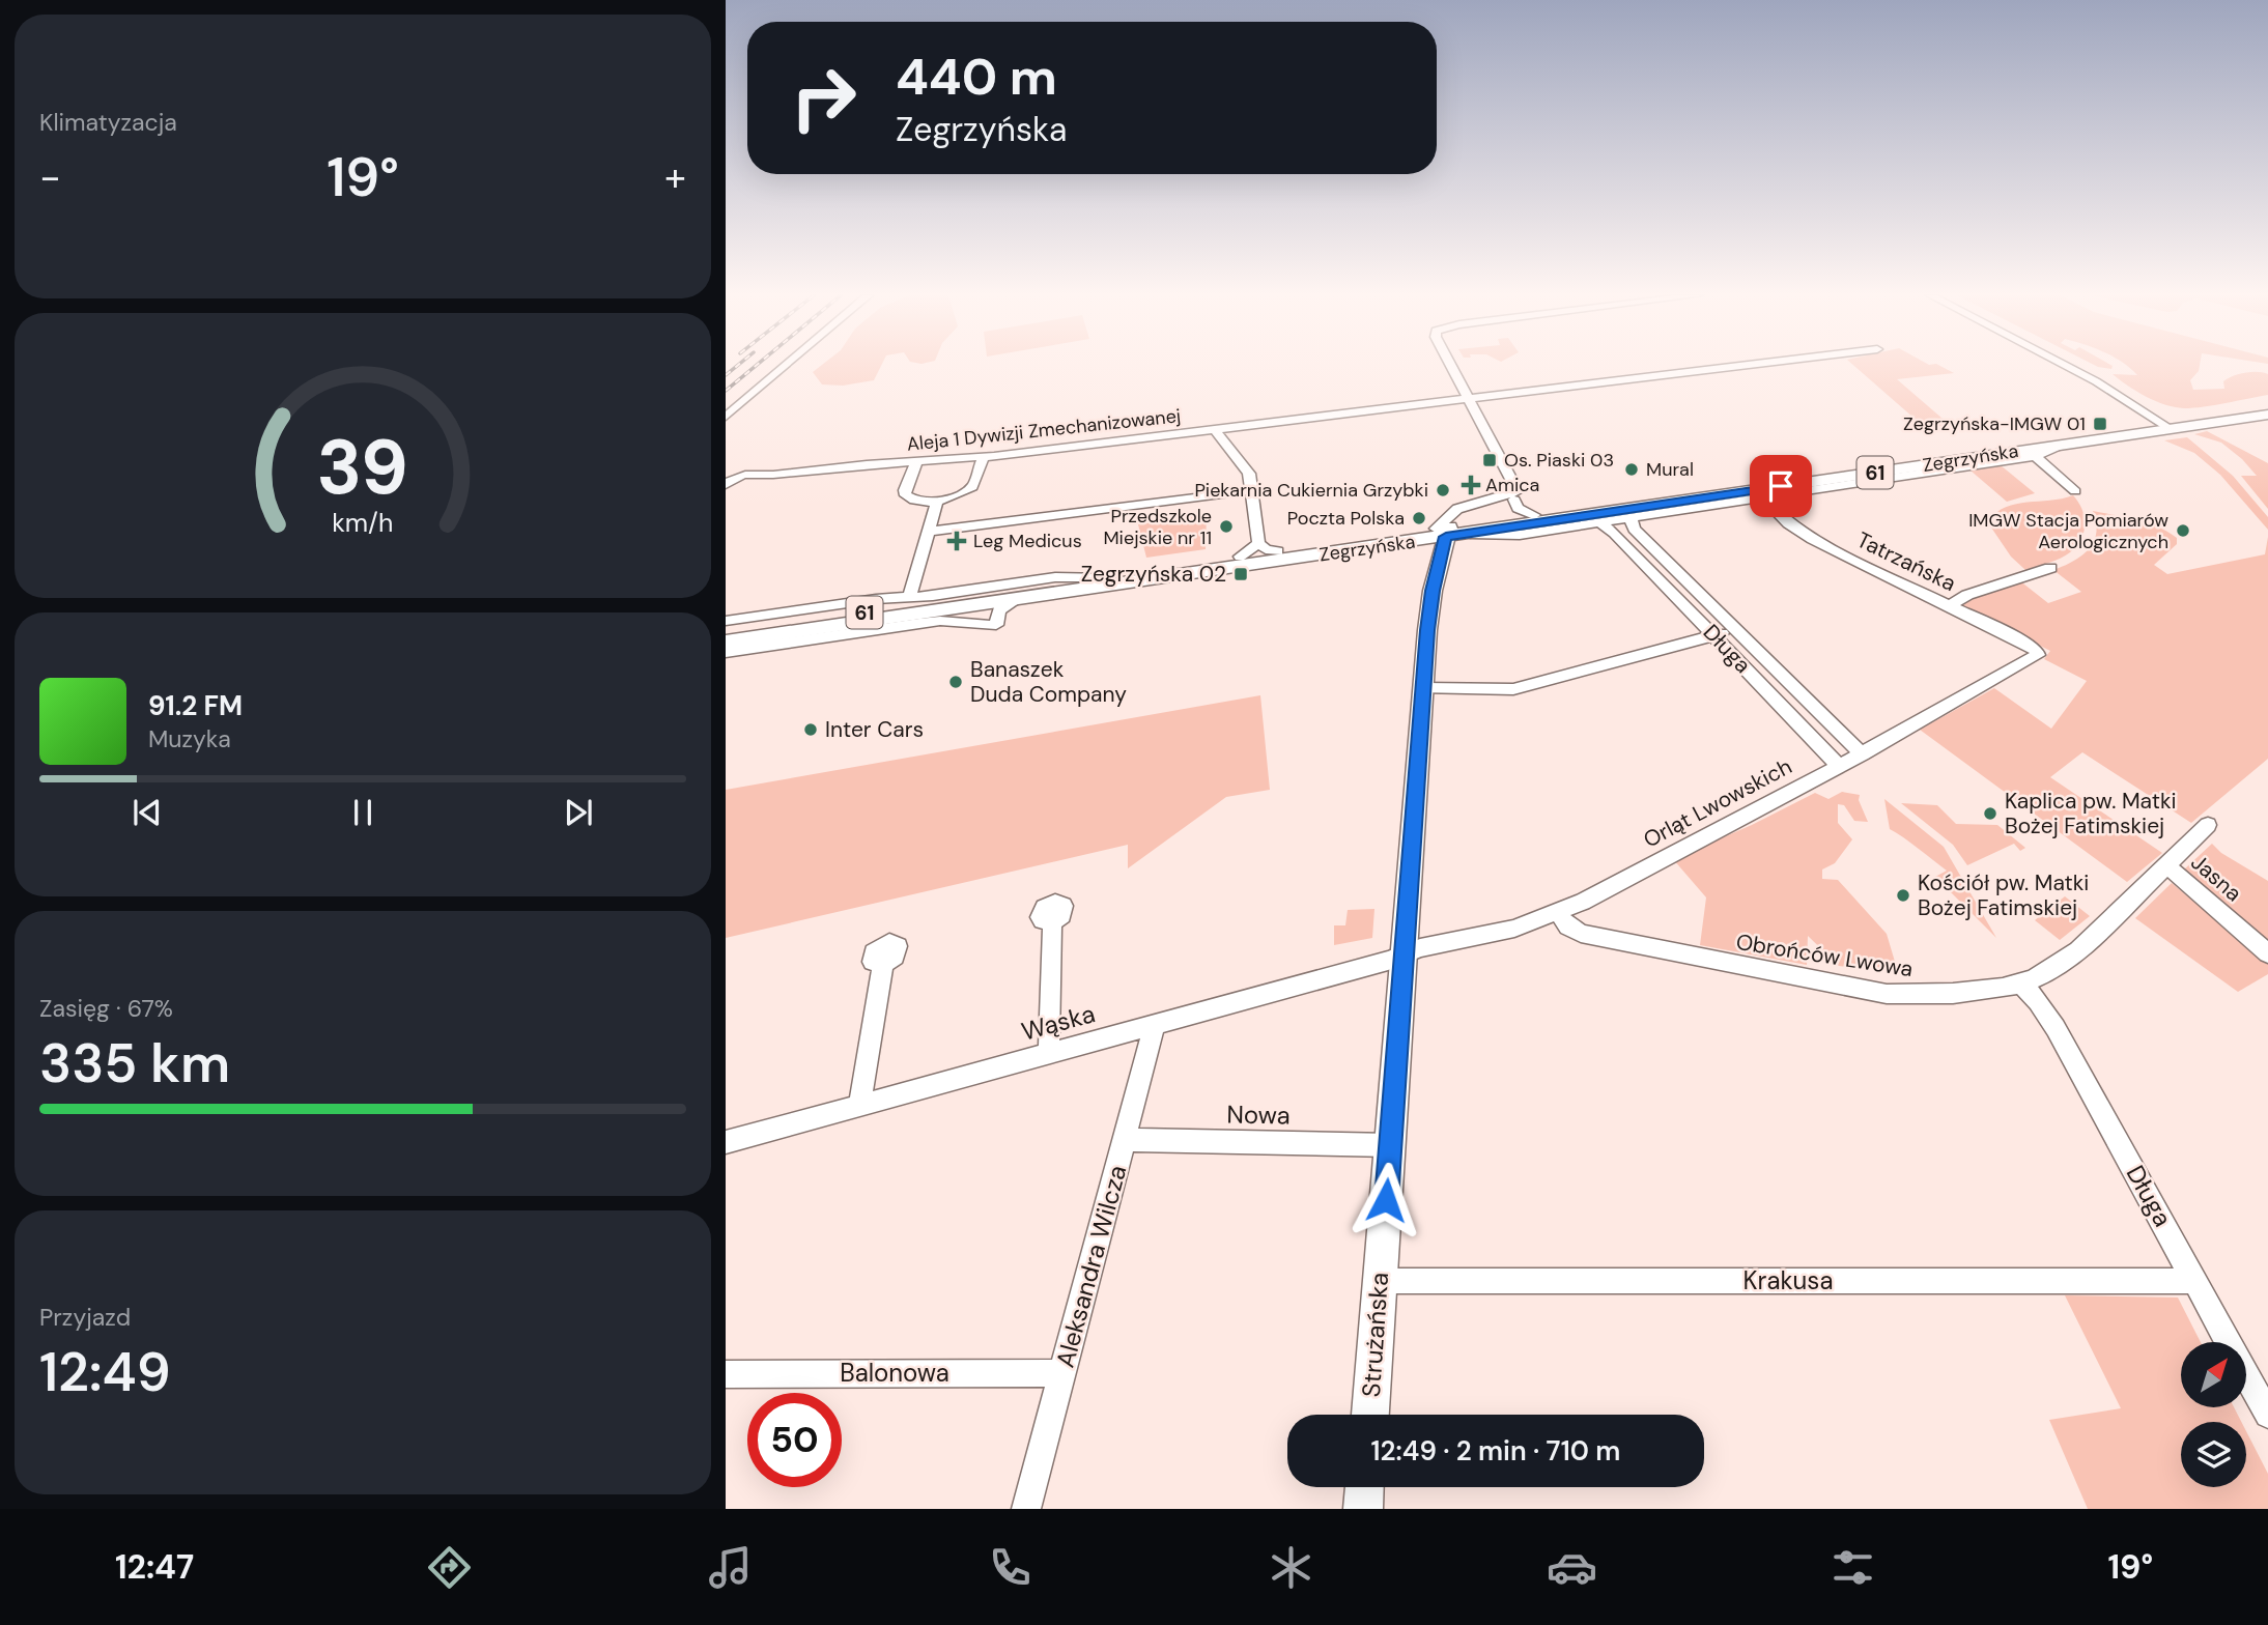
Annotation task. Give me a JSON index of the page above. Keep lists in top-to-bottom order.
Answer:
{
  "streets": {
    "main road": ["Zegrzyńska", "61", "Strużańska"],
    "street": [
      "Aleja 1 Dywizji Zmechanizowanej",
      "Tatrzańska",
      "Długa",
      "Orląt Lwowskich",
      "Jasna",
      "Obrońców Lwowa",
      "Wąska",
      "Nowa",
      "Aleksandra Wilcza",
      "Krakusa",
      "Balonowa"
    ]
  },
  "crossings": [
    ["Zegrzyńska", "Strużańska"],
    ["Tatrzańska", "Orląt Lwowskich"],
    ["Długa", "Orląt Lwowskich"],
    ["Długa", "Obrońców Lwowa"],
    ["Długa", "Krakusa"],
    ["Orląt Lwowskich", "Obrońców Lwowa"],
    ["Orląt Lwowskich", "Wąska"],
    ["Orląt Lwowskich", "Strużańska"],
    ["Jasna", "Obrońców Lwowa"],
    ["Wąska", "Aleksandra Wilcza"],
    ["Wąska", "Strużańska"],
    ["Nowa", "Aleksandra Wilcza"],
    ["Nowa", "Strużańska"],
    ["Aleksandra Wilcza", "Balonowa"],
    ["Krakusa", "Strużańska"]
  ],
  "places": {
    "transit": ["Zegrzyńska-IMGW 01", "Os. Piaski 03", "Zegrzyńska 02"],
    "other": [
      "Mural",
      "Piekarnia Cukiernia Grzybki",
      "Poczta Polska",
      "Przedszkole Miejskie nr 11",
      "IMGW Stacja Pomiarów Aerologicznych",
      "Banaszek Duda Company",
      "Inter Cars",
      "Kaplica pw. Matki Bożej Fatimskiej",
      "Kościół pw. Matki Bożej Fatimskiej"
    ],
    "health": ["Amica", "Leg Medicus"]
  },
  "north": "top right",
  "page": {
    "tile": [
      "Klimatyzacja",
      ["Zasięg · 67%", "335 km"],
      ["Przyjazd", "12:49"]
    ],
    "turn": ["440 m", "Zegrzyńska"],
    "heat": ["−", "19°", "+"],
    "song": ["91.2 FM", "Muzyka"],
    "limit": "50",
    "trip": "12:49 · 2 min · 710 m",
    "tabs": ["12:47", "19°"],
    "gauge": ["39", "km/h"]
  }
}
